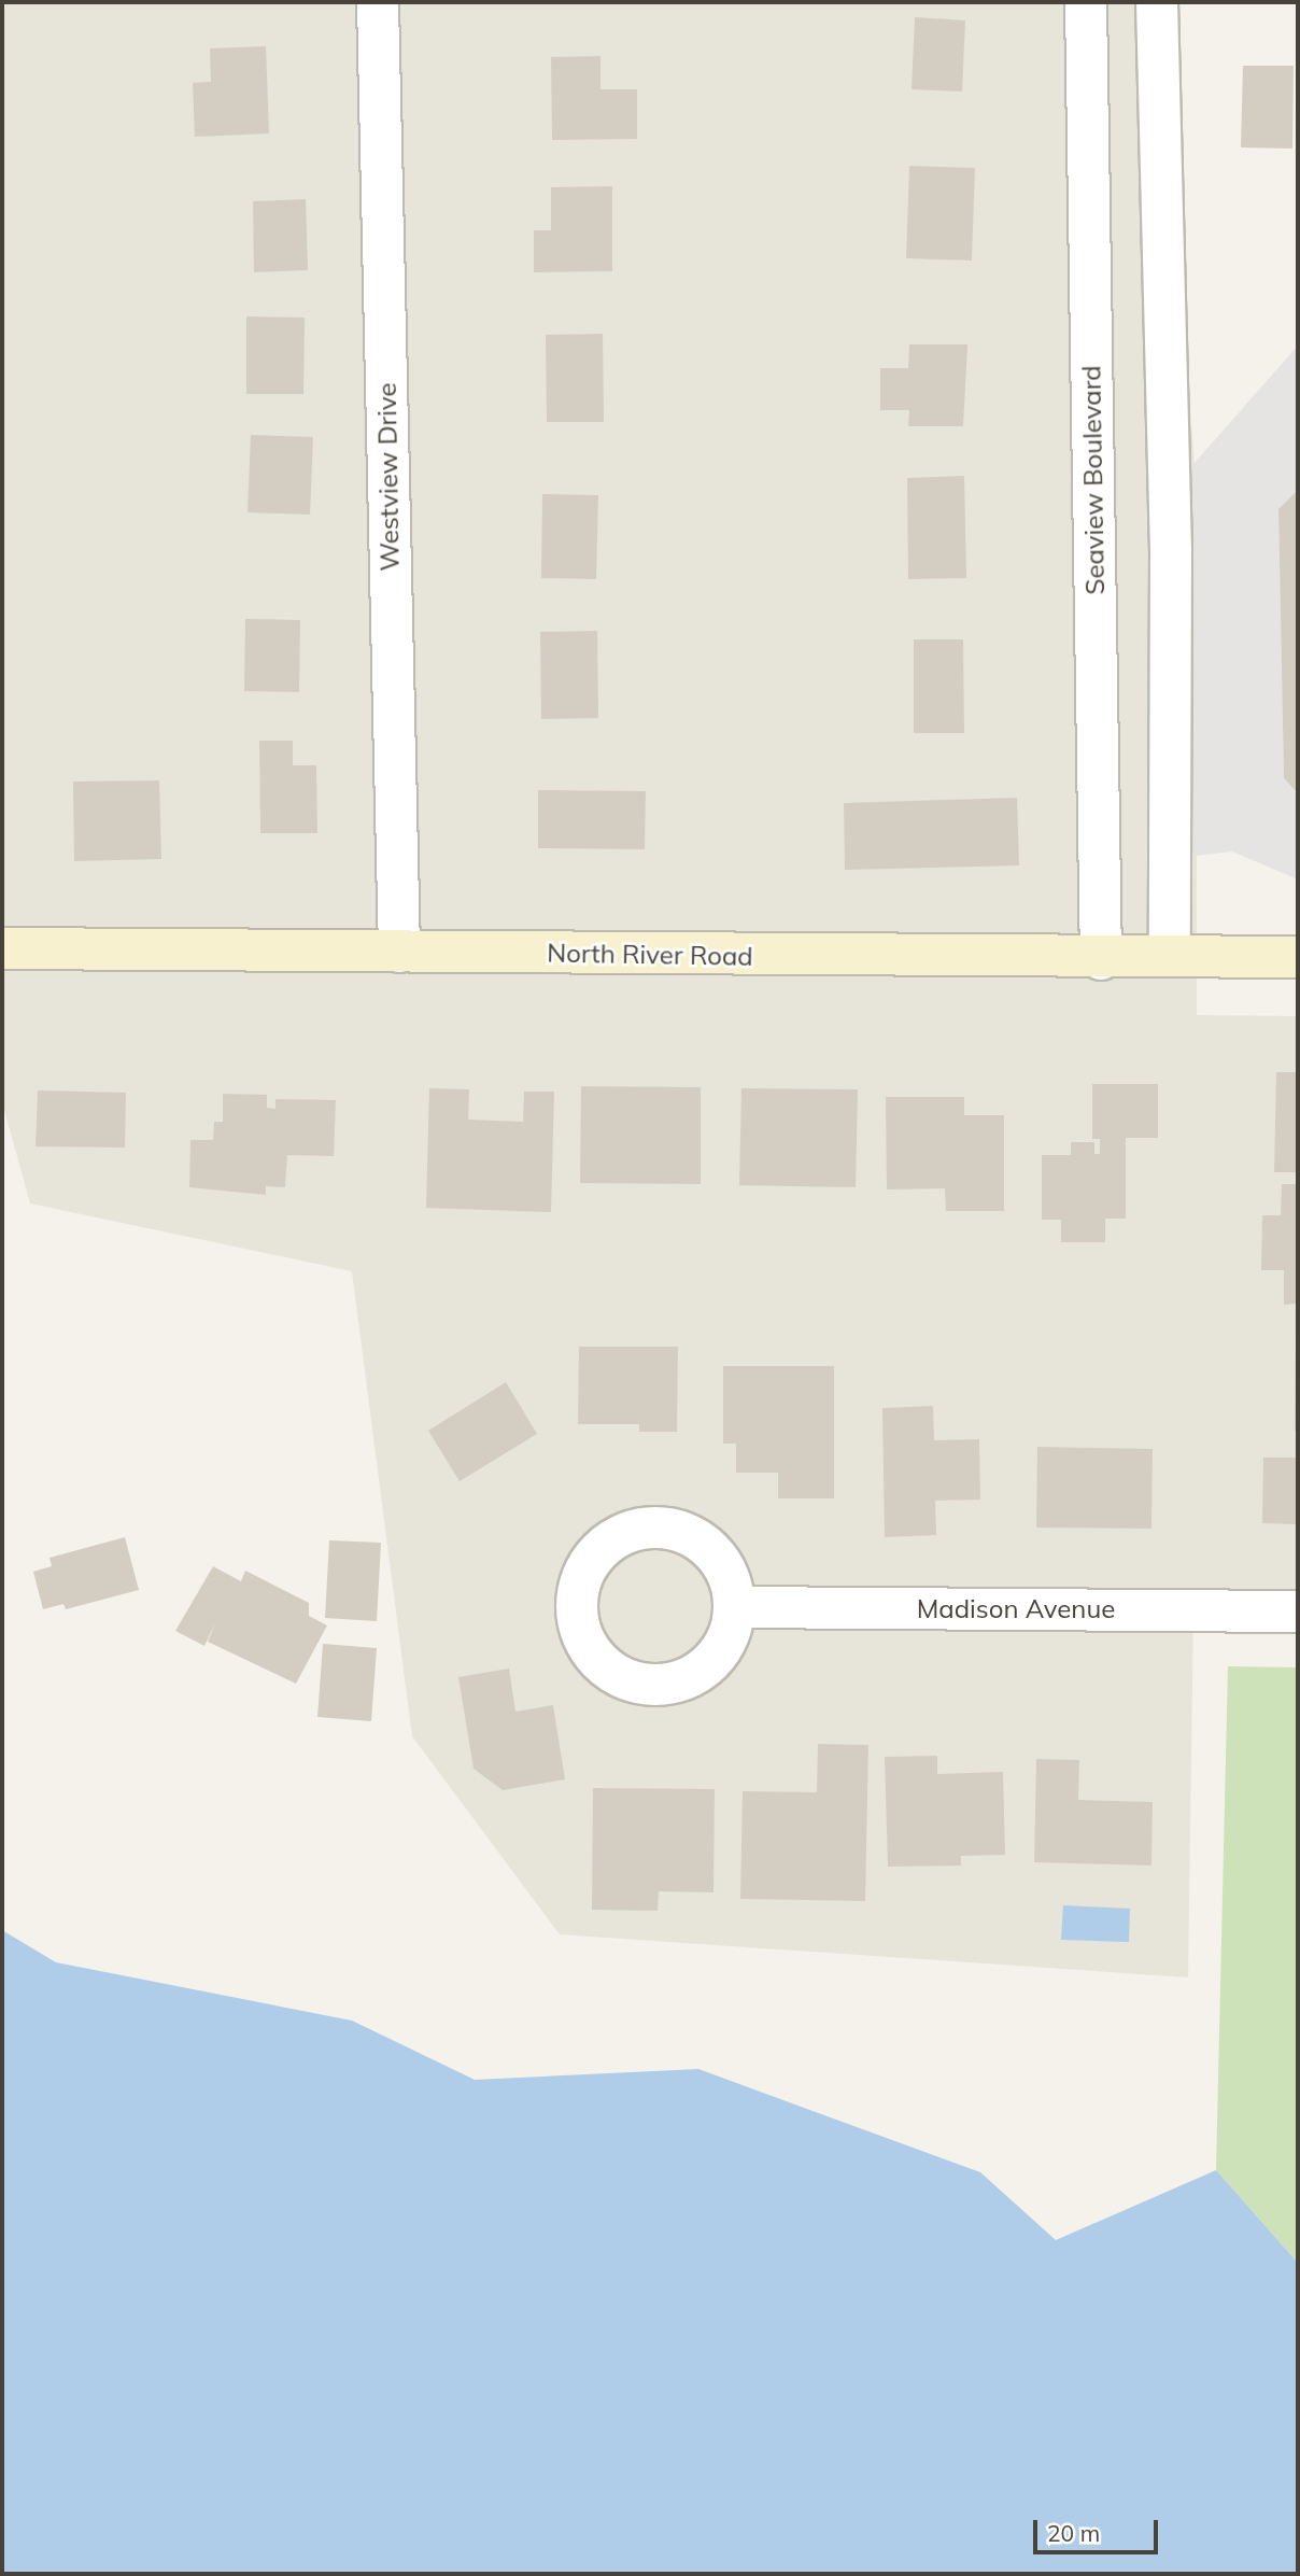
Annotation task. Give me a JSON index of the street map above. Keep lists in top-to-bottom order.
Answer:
{
  "streets": {
    "main road": ["North River Road"],
    "street": ["Westview Drive", "Seaview Boulevard", "Madison Avenue"]
  },
  "crossings": [
    ["Westview Drive", "North River Road"],
    ["Seaview Boulevard", "North River Road"]
  ],
  "scale_bar": "20 m"
}
